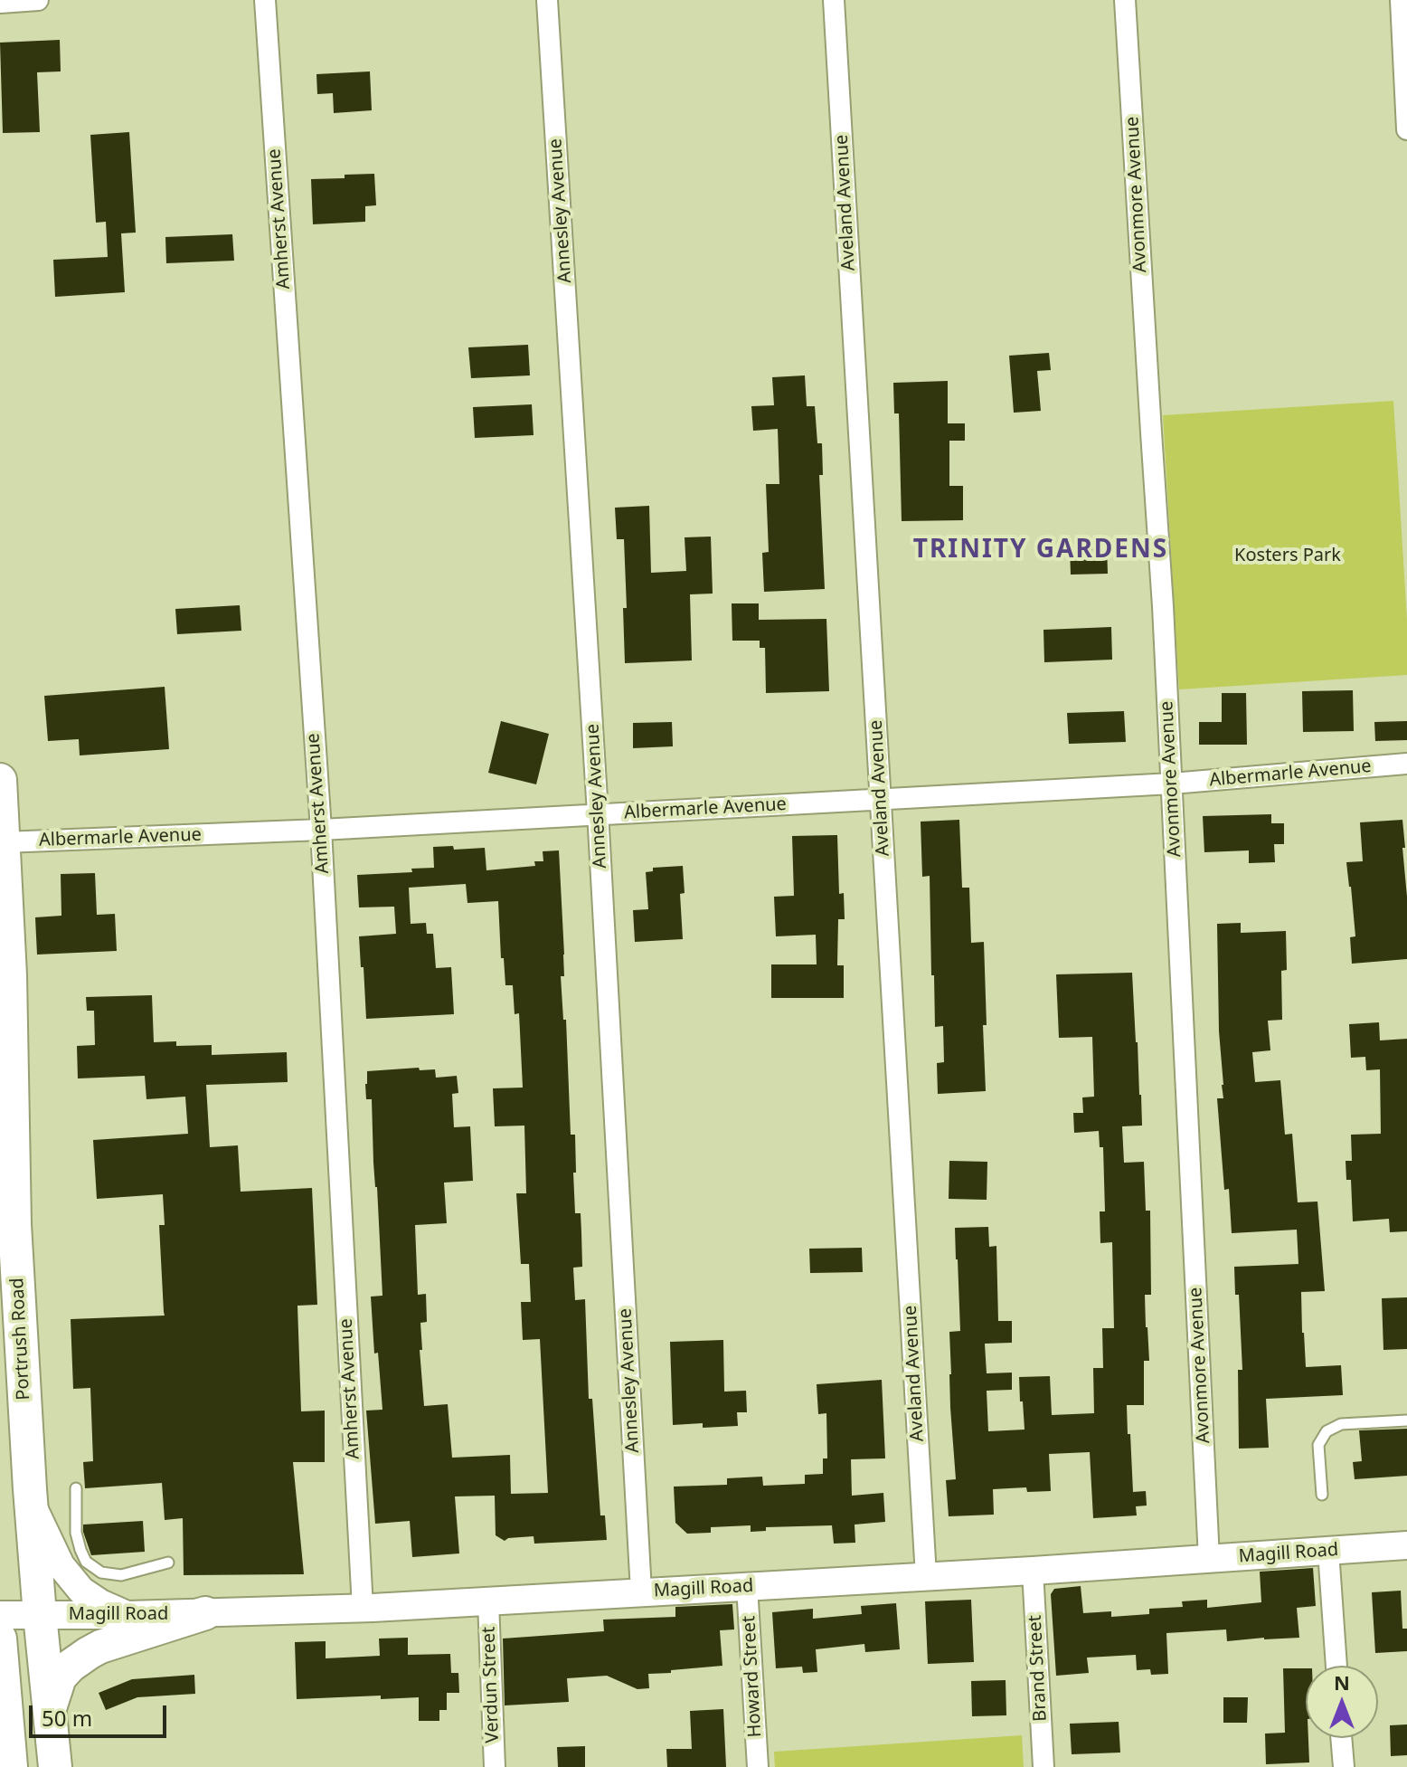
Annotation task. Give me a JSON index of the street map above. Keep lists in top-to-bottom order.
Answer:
{
  "streets": {
    "highway": ["Portrush Road"],
    "main road": ["Magill Road"],
    "street": [
      "Avonmore Avenue",
      "Aveland Avenue",
      "Annesley Avenue",
      "Amherst Avenue",
      "Albermarle Avenue",
      "Brand Street",
      "Howard Street",
      "Verdun Street"
    ]
  },
  "crossings": [
    ["Avonmore Avenue", "Albermarle Avenue"],
    ["Avonmore Avenue", "Magill Road"],
    ["Aveland Avenue", "Albermarle Avenue"],
    ["Aveland Avenue", "Magill Road"],
    ["Annesley Avenue", "Albermarle Avenue"],
    ["Annesley Avenue", "Magill Road"],
    ["Amherst Avenue", "Albermarle Avenue"],
    ["Amherst Avenue", "Magill Road"],
    ["Albermarle Avenue", "Portrush Road"],
    ["Portrush Road", "Magill Road"],
    ["Magill Road", "Brand Street"],
    ["Magill Road", "Howard Street"],
    ["Magill Road", "Verdun Street"]
  ],
  "districts": ["TRINITY GARDENS"],
  "parks": ["Kosters Park"],
  "scale_bar": "50 m",
  "north": "top"
}
